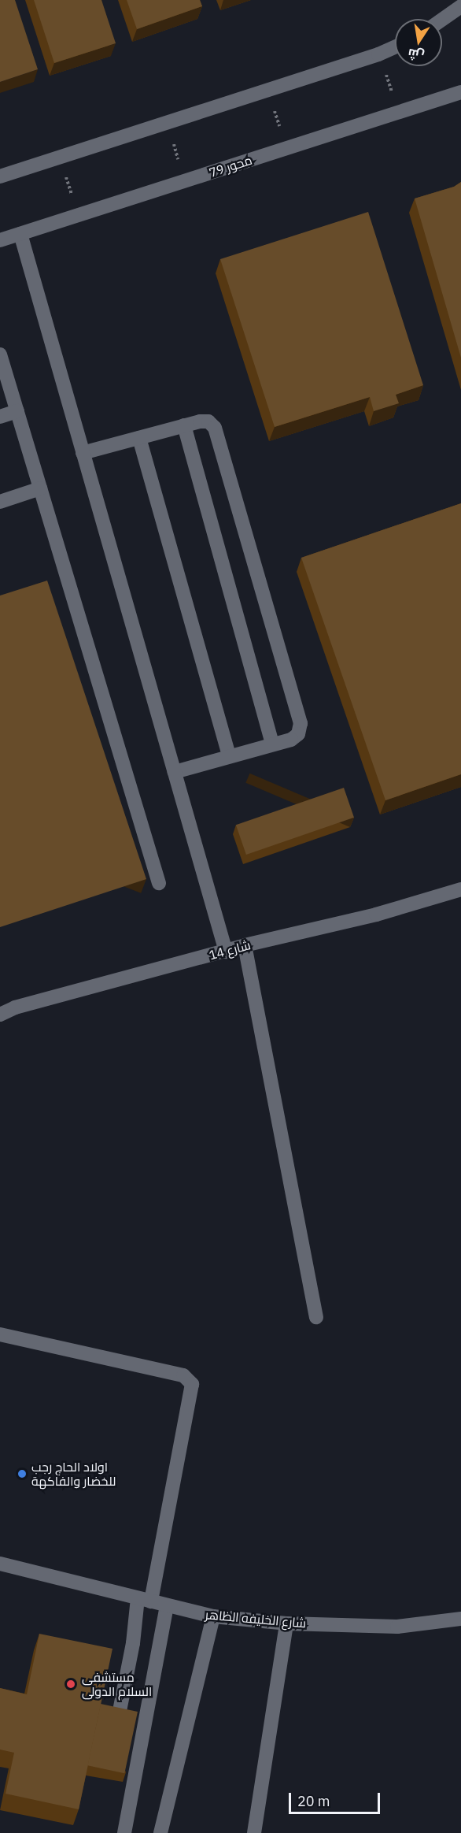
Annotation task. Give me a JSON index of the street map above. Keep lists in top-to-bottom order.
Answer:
{
  "streets": {
    "street": ["محور 79", "شارع 14", "شارع الخليفه الظاهر"]
  },
  "places": ["اولاد الحاج رجب للخضار والفاكهة", "مستشفى السلام الدولى"],
  "scale_bar": "20 m",
  "north": "bottom"
}
